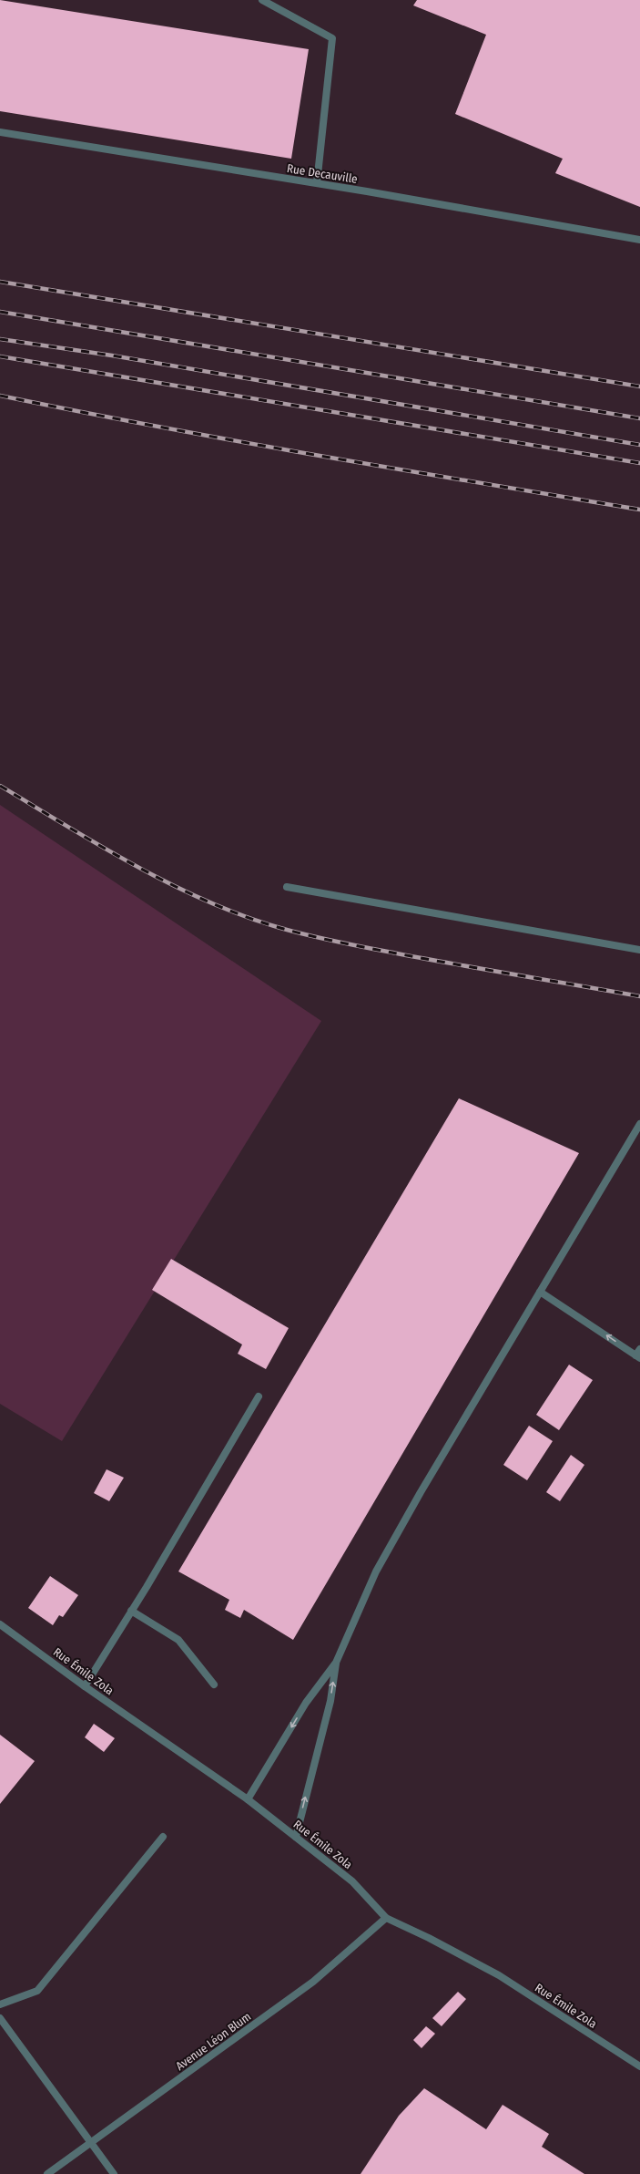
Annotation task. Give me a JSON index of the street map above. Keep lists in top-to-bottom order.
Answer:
{
  "streets": {
    "street": ["Rue Decauville", "Rue Émile Zola", "Avenue Léon Blum"]
  },
  "crossings": [
    ["Rue Émile Zola", "Avenue Léon Blum"]
  ]
}
